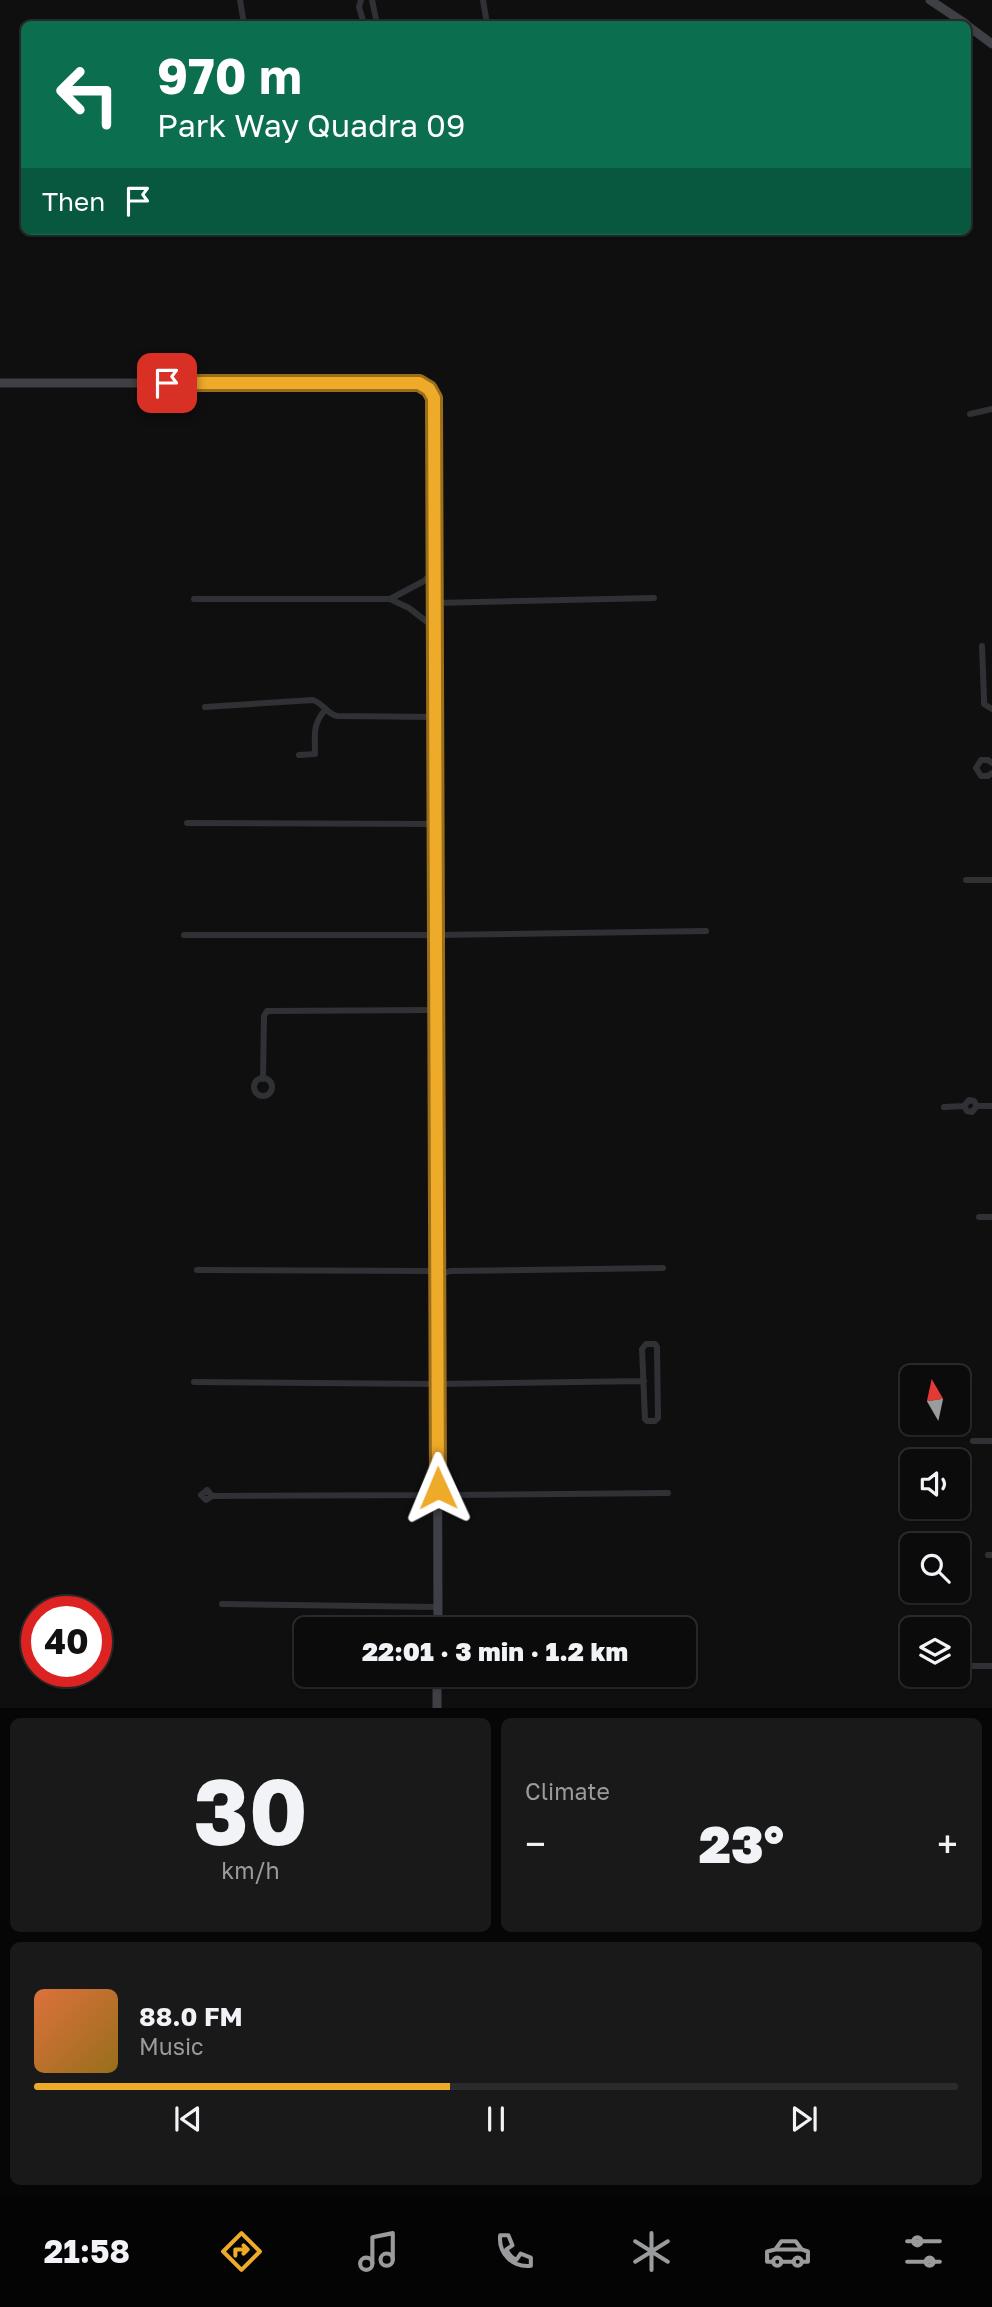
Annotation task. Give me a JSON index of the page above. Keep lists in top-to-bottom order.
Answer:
{
  "north": "top",
  "page": {
    "turn": ["970 m", "Park Way Quadra 09"],
    "then": "Then",
    "limit": "40",
    "trip": "22:01 · 3 min · 1.2 km",
    "tile": [
      ["30", "km/h"],
      "Climate"
    ],
    "heat": ["−", "23°", "+"],
    "song": ["88.0 FM", "Music"],
    "tabs": "21:58"
  }
}
